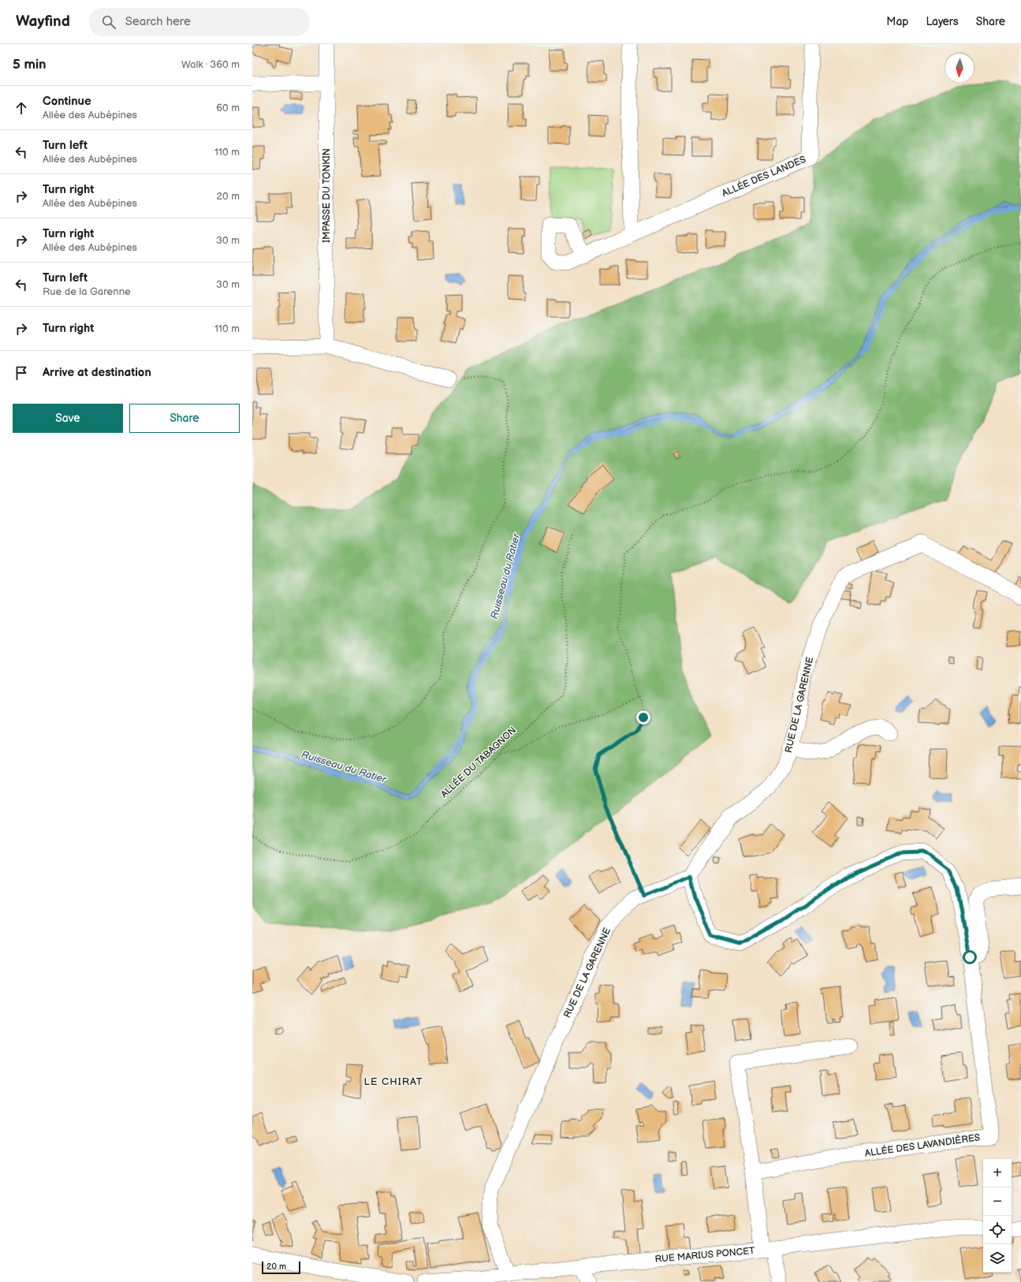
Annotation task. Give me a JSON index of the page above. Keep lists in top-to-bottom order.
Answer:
{
  "streets": {
    "street": [
      "ALLÉE DES LANDES",
      "IMPASSE DU TONKIN",
      "RUE DE LA GARENNE",
      "ALLÉE DES LAVANDIÈRES",
      "RUE MARIUS PONCET"
    ],
    "path": ["ALLÉE DU TABAGNON"]
  },
  "crossings": [
    ["RUE DE LA GARENNE", "RUE MARIUS PONCET"]
  ],
  "districts": ["LE CHIRAT"],
  "water": ["Ruisseau du Ratier"],
  "scale_bar": "20 m",
  "north": "bottom",
  "page": {
    "header": "Wayfind",
    "search": "Search here",
    "nav": ["Map", "Layers", "Share"],
    "heading": ["5 min", "Walk · 360 m"],
    "list": [
      ["Continue", "Allée des Aubépines", "60 m"],
      ["Turn left", "Allée des Aubépines", "110 m"],
      ["Turn right", "Allée des Aubépines", "20 m"],
      ["Turn right", "Allée des Aubépines", "30 m"],
      ["Turn left", "Rue de la Garenne", "30 m"],
      ["Turn right", "110 m"],
      "Arrive at destination"
    ],
    "buttons": ["Save", "Share"],
    "map_buttons": ["+", "−"],
    "scale": "20 m"
  }
}
